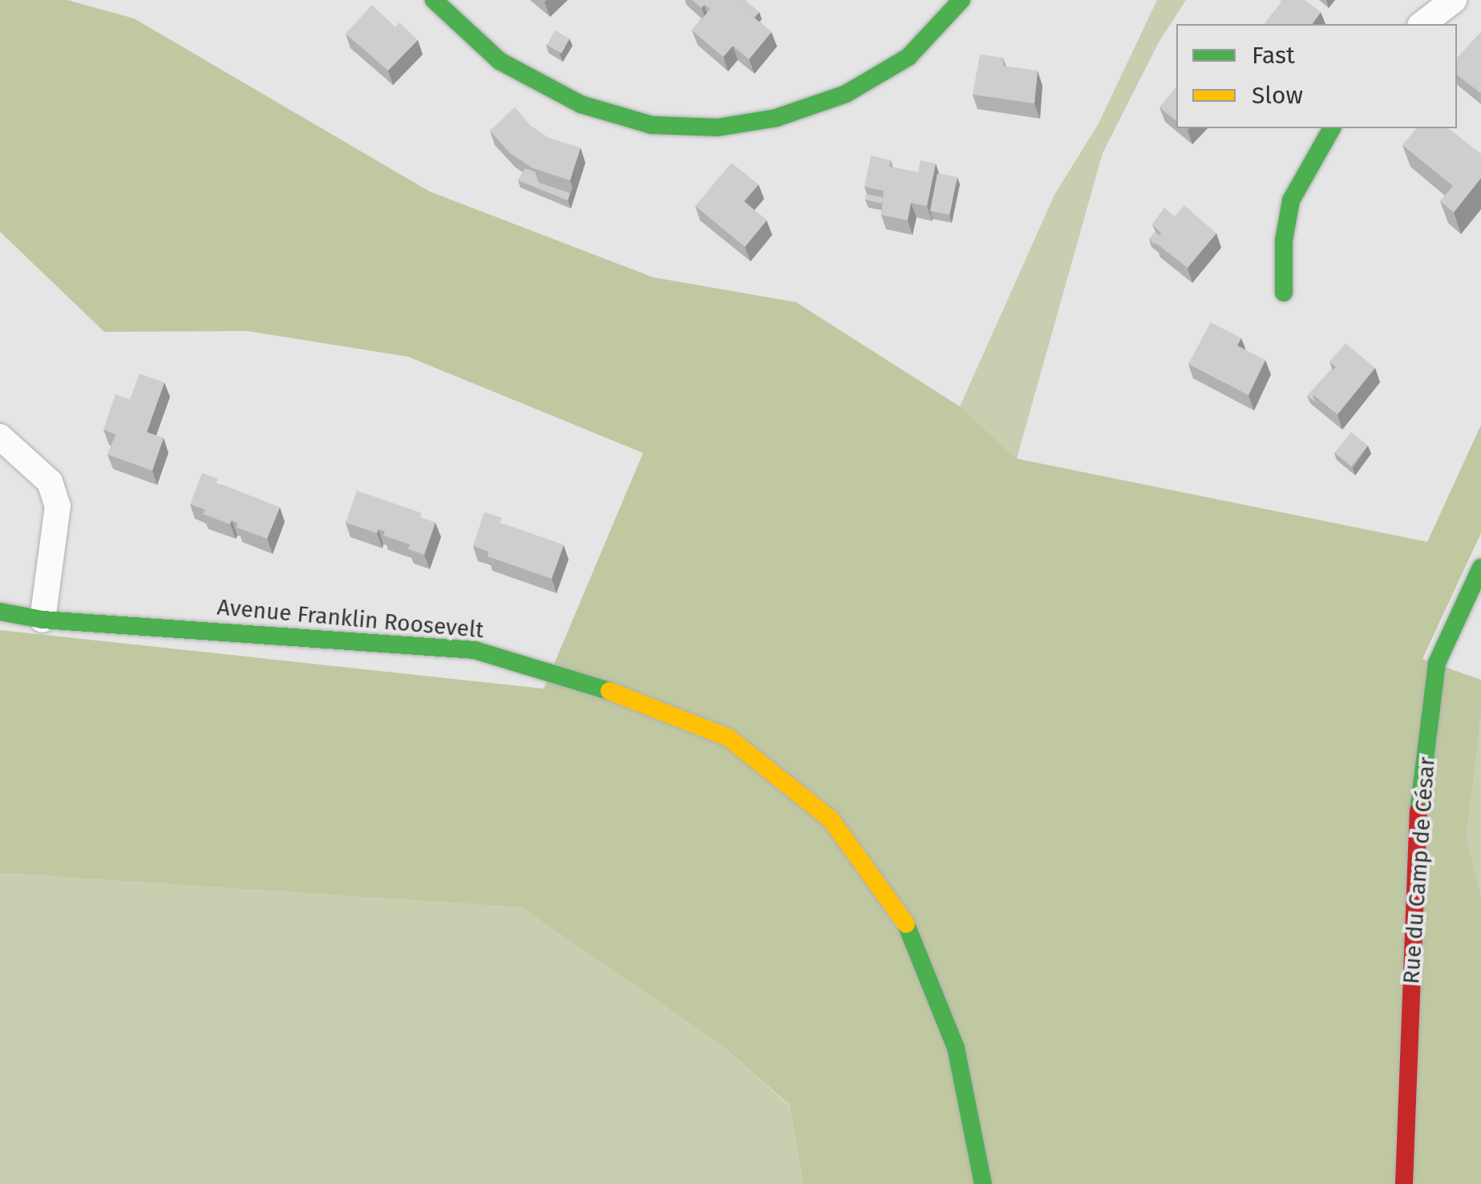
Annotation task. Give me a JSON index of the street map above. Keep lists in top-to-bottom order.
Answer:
{
  "streets": {
    "street": ["Avenue Franklin Roosevelt", "Rue du Camp de César"]
  },
  "legend": ["Fast", "Slow"]
}
